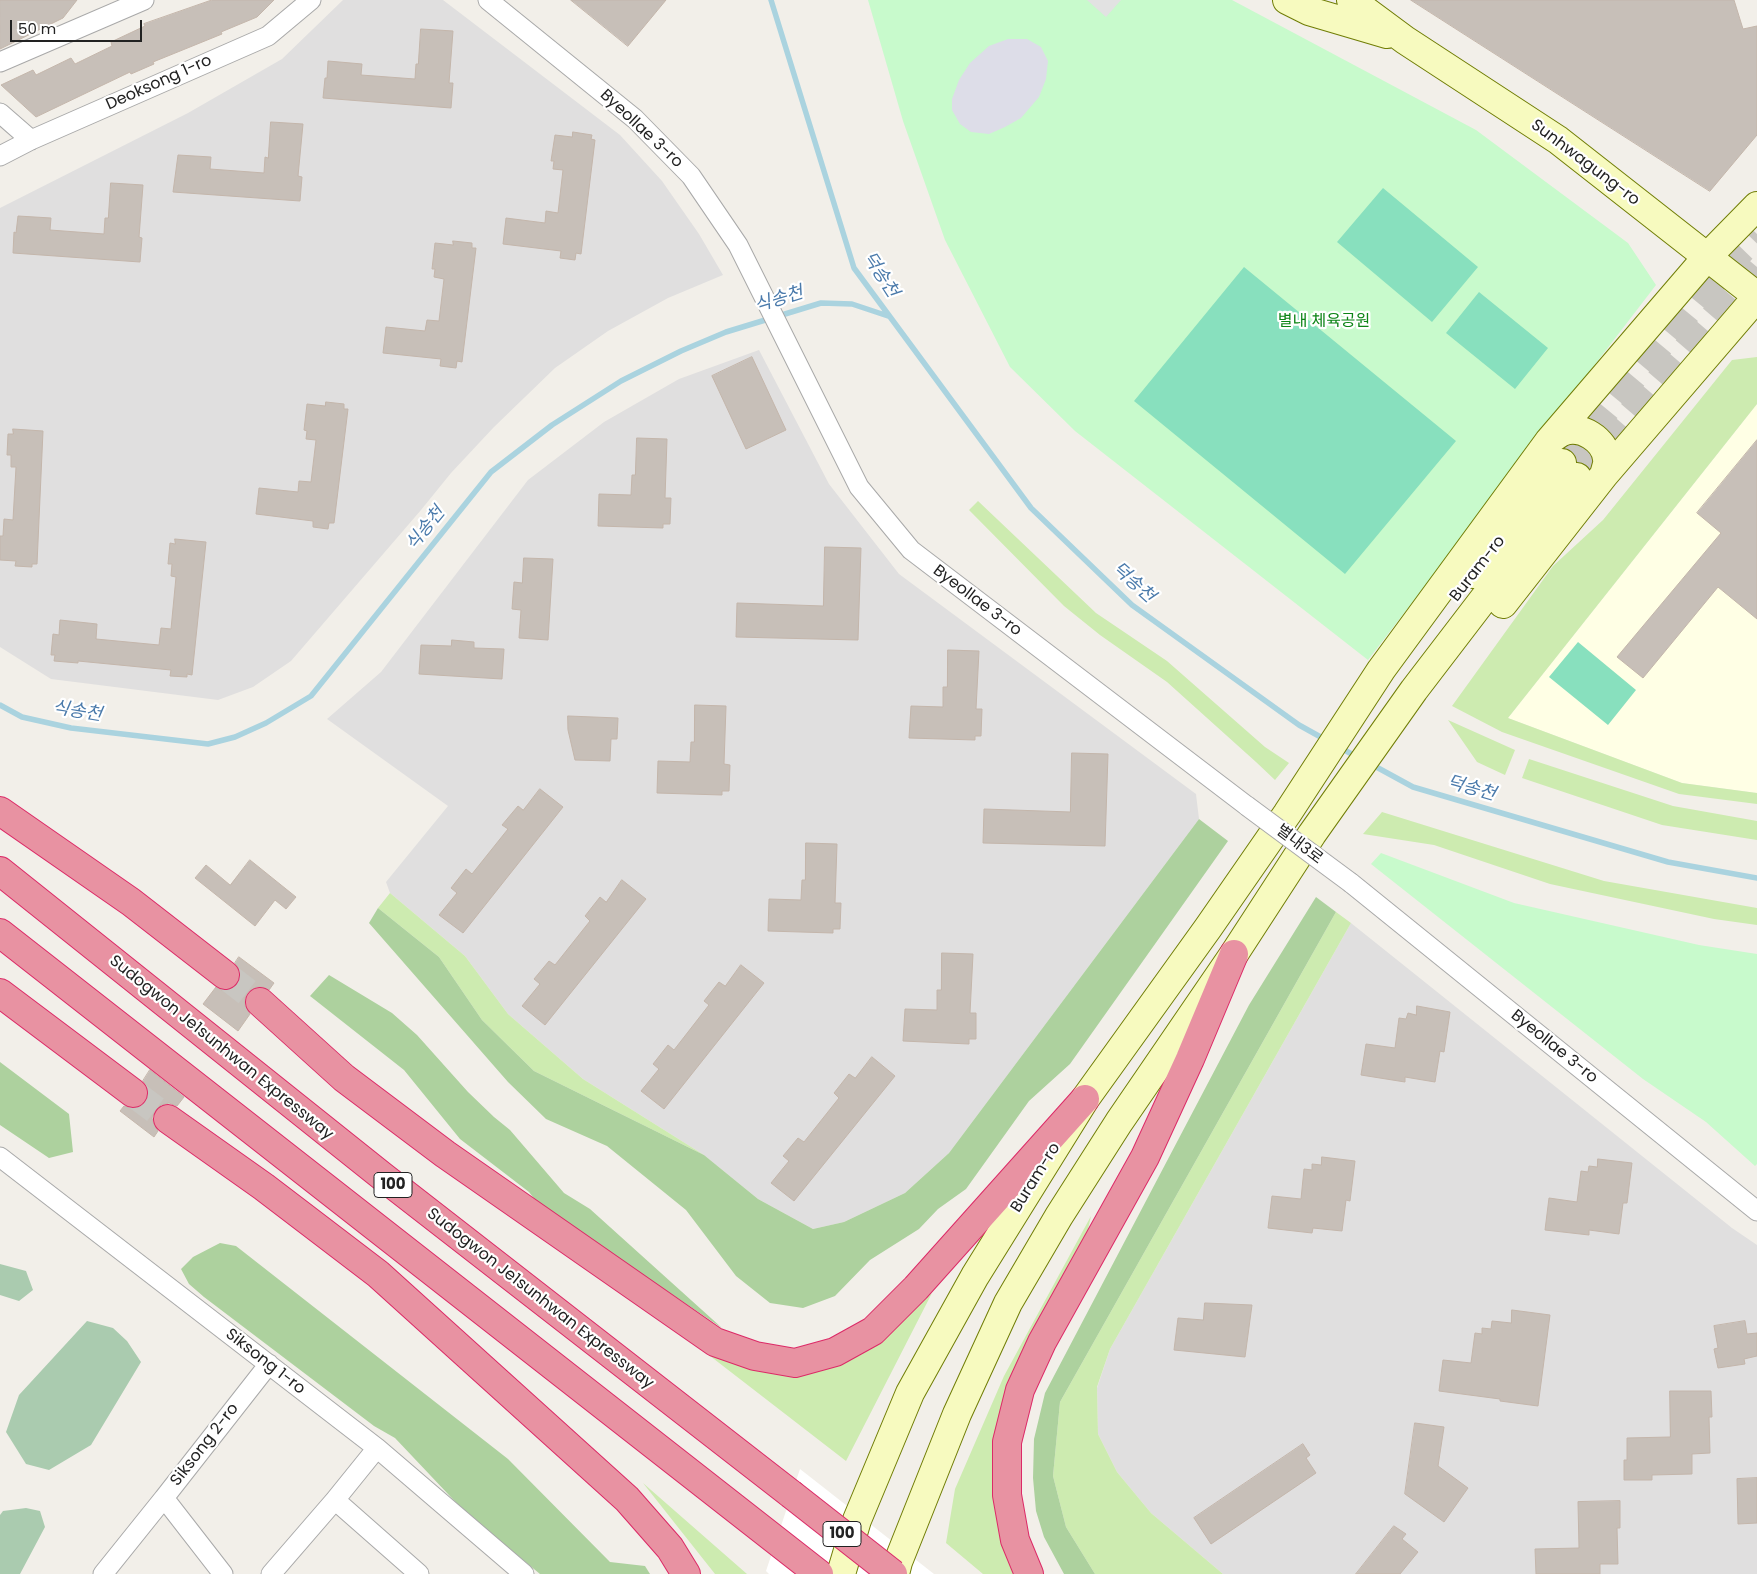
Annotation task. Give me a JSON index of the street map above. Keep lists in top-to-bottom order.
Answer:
{
  "streets": {
    "highway": ["Sudogwon Je1sunhwan Expressway", "100"],
    "street": [
      "Deoksong 1-ro",
      "Byeollae 3-ro",
      "Sunhwagung-ro",
      "Buram-ro",
      "별내3로",
      "Siksong 1-ro",
      "Siksong 2-ro"
    ]
  },
  "crossings": [
    ["Byeollae 3-ro", "별내3로"],
    ["Siksong 1-ro", "Siksong 2-ro"]
  ],
  "water": ["덕송천", "식송천"],
  "parks": ["별내 체육공원"],
  "scale_bar": "50 m"
}
